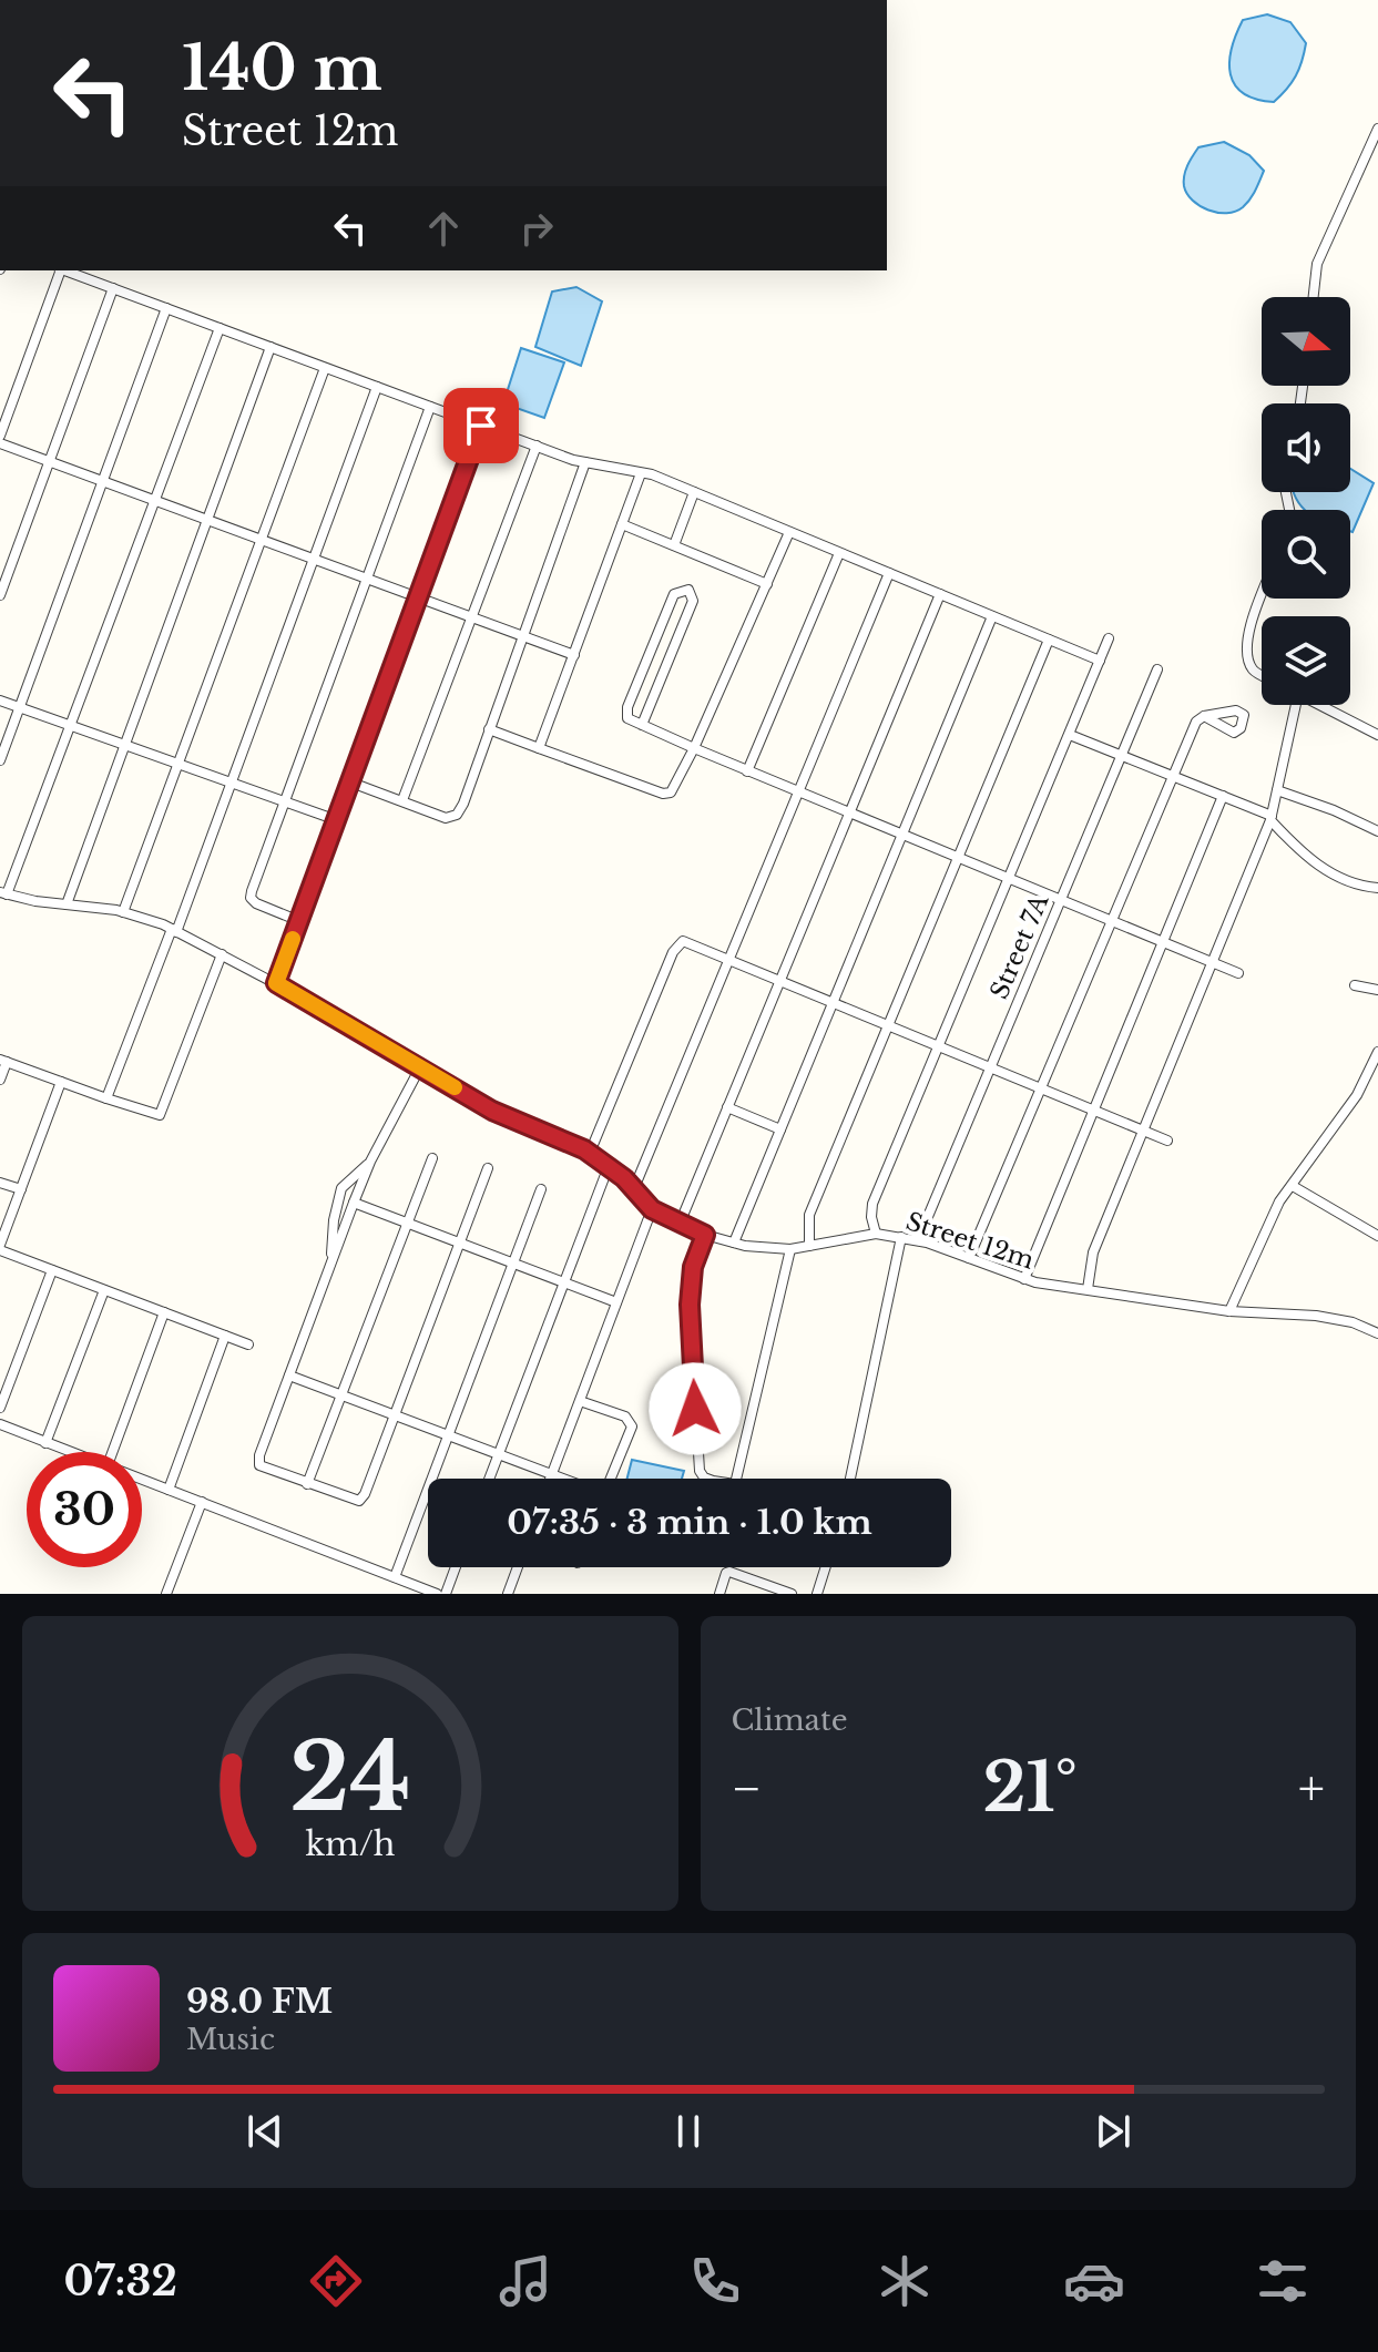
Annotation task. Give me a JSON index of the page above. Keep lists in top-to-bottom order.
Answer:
{
  "streets": {
    "street": ["Street 7A", "Street 12m"]
  },
  "crossings": [
    ["Street 7A", "Street 12m"]
  ],
  "north": "right",
  "page": {
    "turn": ["140 m", "Street 12m"],
    "limit": "30",
    "trip": "07:35 · 3 min · 1.0 km",
    "tile": "Climate",
    "heat": ["−", "21°", "+"],
    "song": ["98.0 FM", "Music"],
    "tabs": "07:32",
    "gauge": ["24", "km/h"]
  }
}
